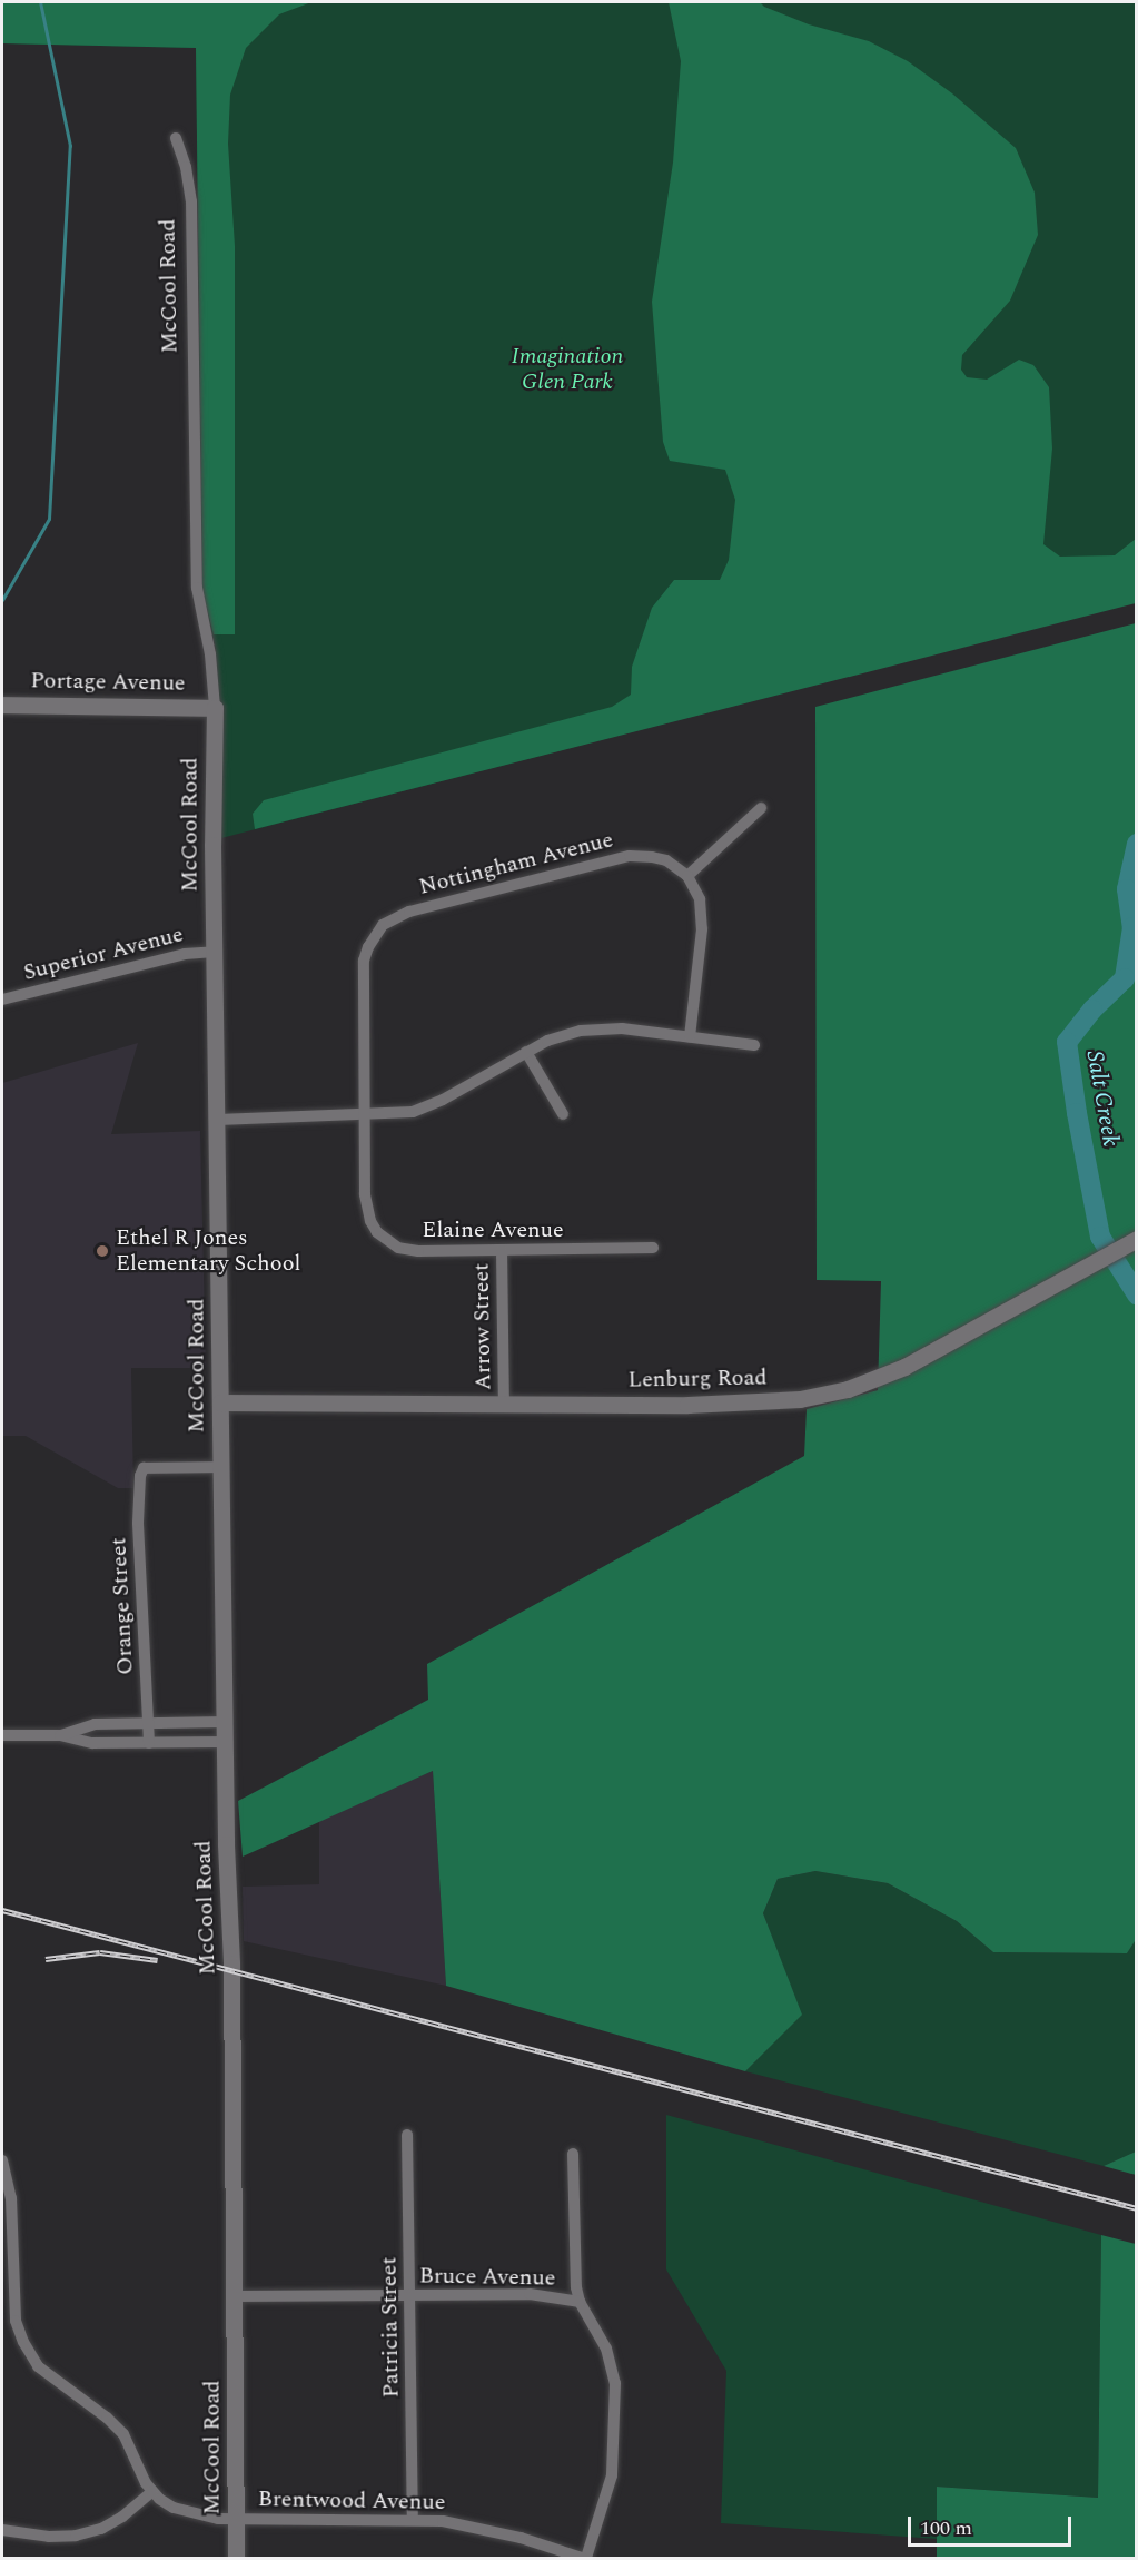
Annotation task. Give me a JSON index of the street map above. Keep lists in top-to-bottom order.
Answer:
{
  "streets": {
    "street": [
      "McCool Road",
      "Portage Avenue",
      "Nottingham Avenue",
      "Superior Avenue",
      "Elaine Avenue",
      "Arrow Street",
      "Lenburg Road",
      "Orange Street",
      "Bruce Avenue",
      "Patricia Street",
      "Brentwood Avenue"
    ]
  },
  "crossings": [
    ["McCool Road", "Portage Avenue"],
    ["McCool Road", "Superior Avenue"],
    ["McCool Road", "Lenburg Road"],
    ["McCool Road", "Orange Street"],
    ["McCool Road", "Bruce Avenue"],
    ["McCool Road", "Brentwood Avenue"],
    ["Nottingham Avenue", "Elaine Avenue"],
    ["Elaine Avenue", "Arrow Street"],
    ["Arrow Street", "Lenburg Road"],
    ["Bruce Avenue", "Patricia Street"],
    ["Patricia Street", "Brentwood Avenue"]
  ],
  "water": ["Salt Creek"],
  "parks": ["Imagination Glen Park"],
  "places": ["Ethel R Jones Elementary School"],
  "scale_bar": "100 m"
}
